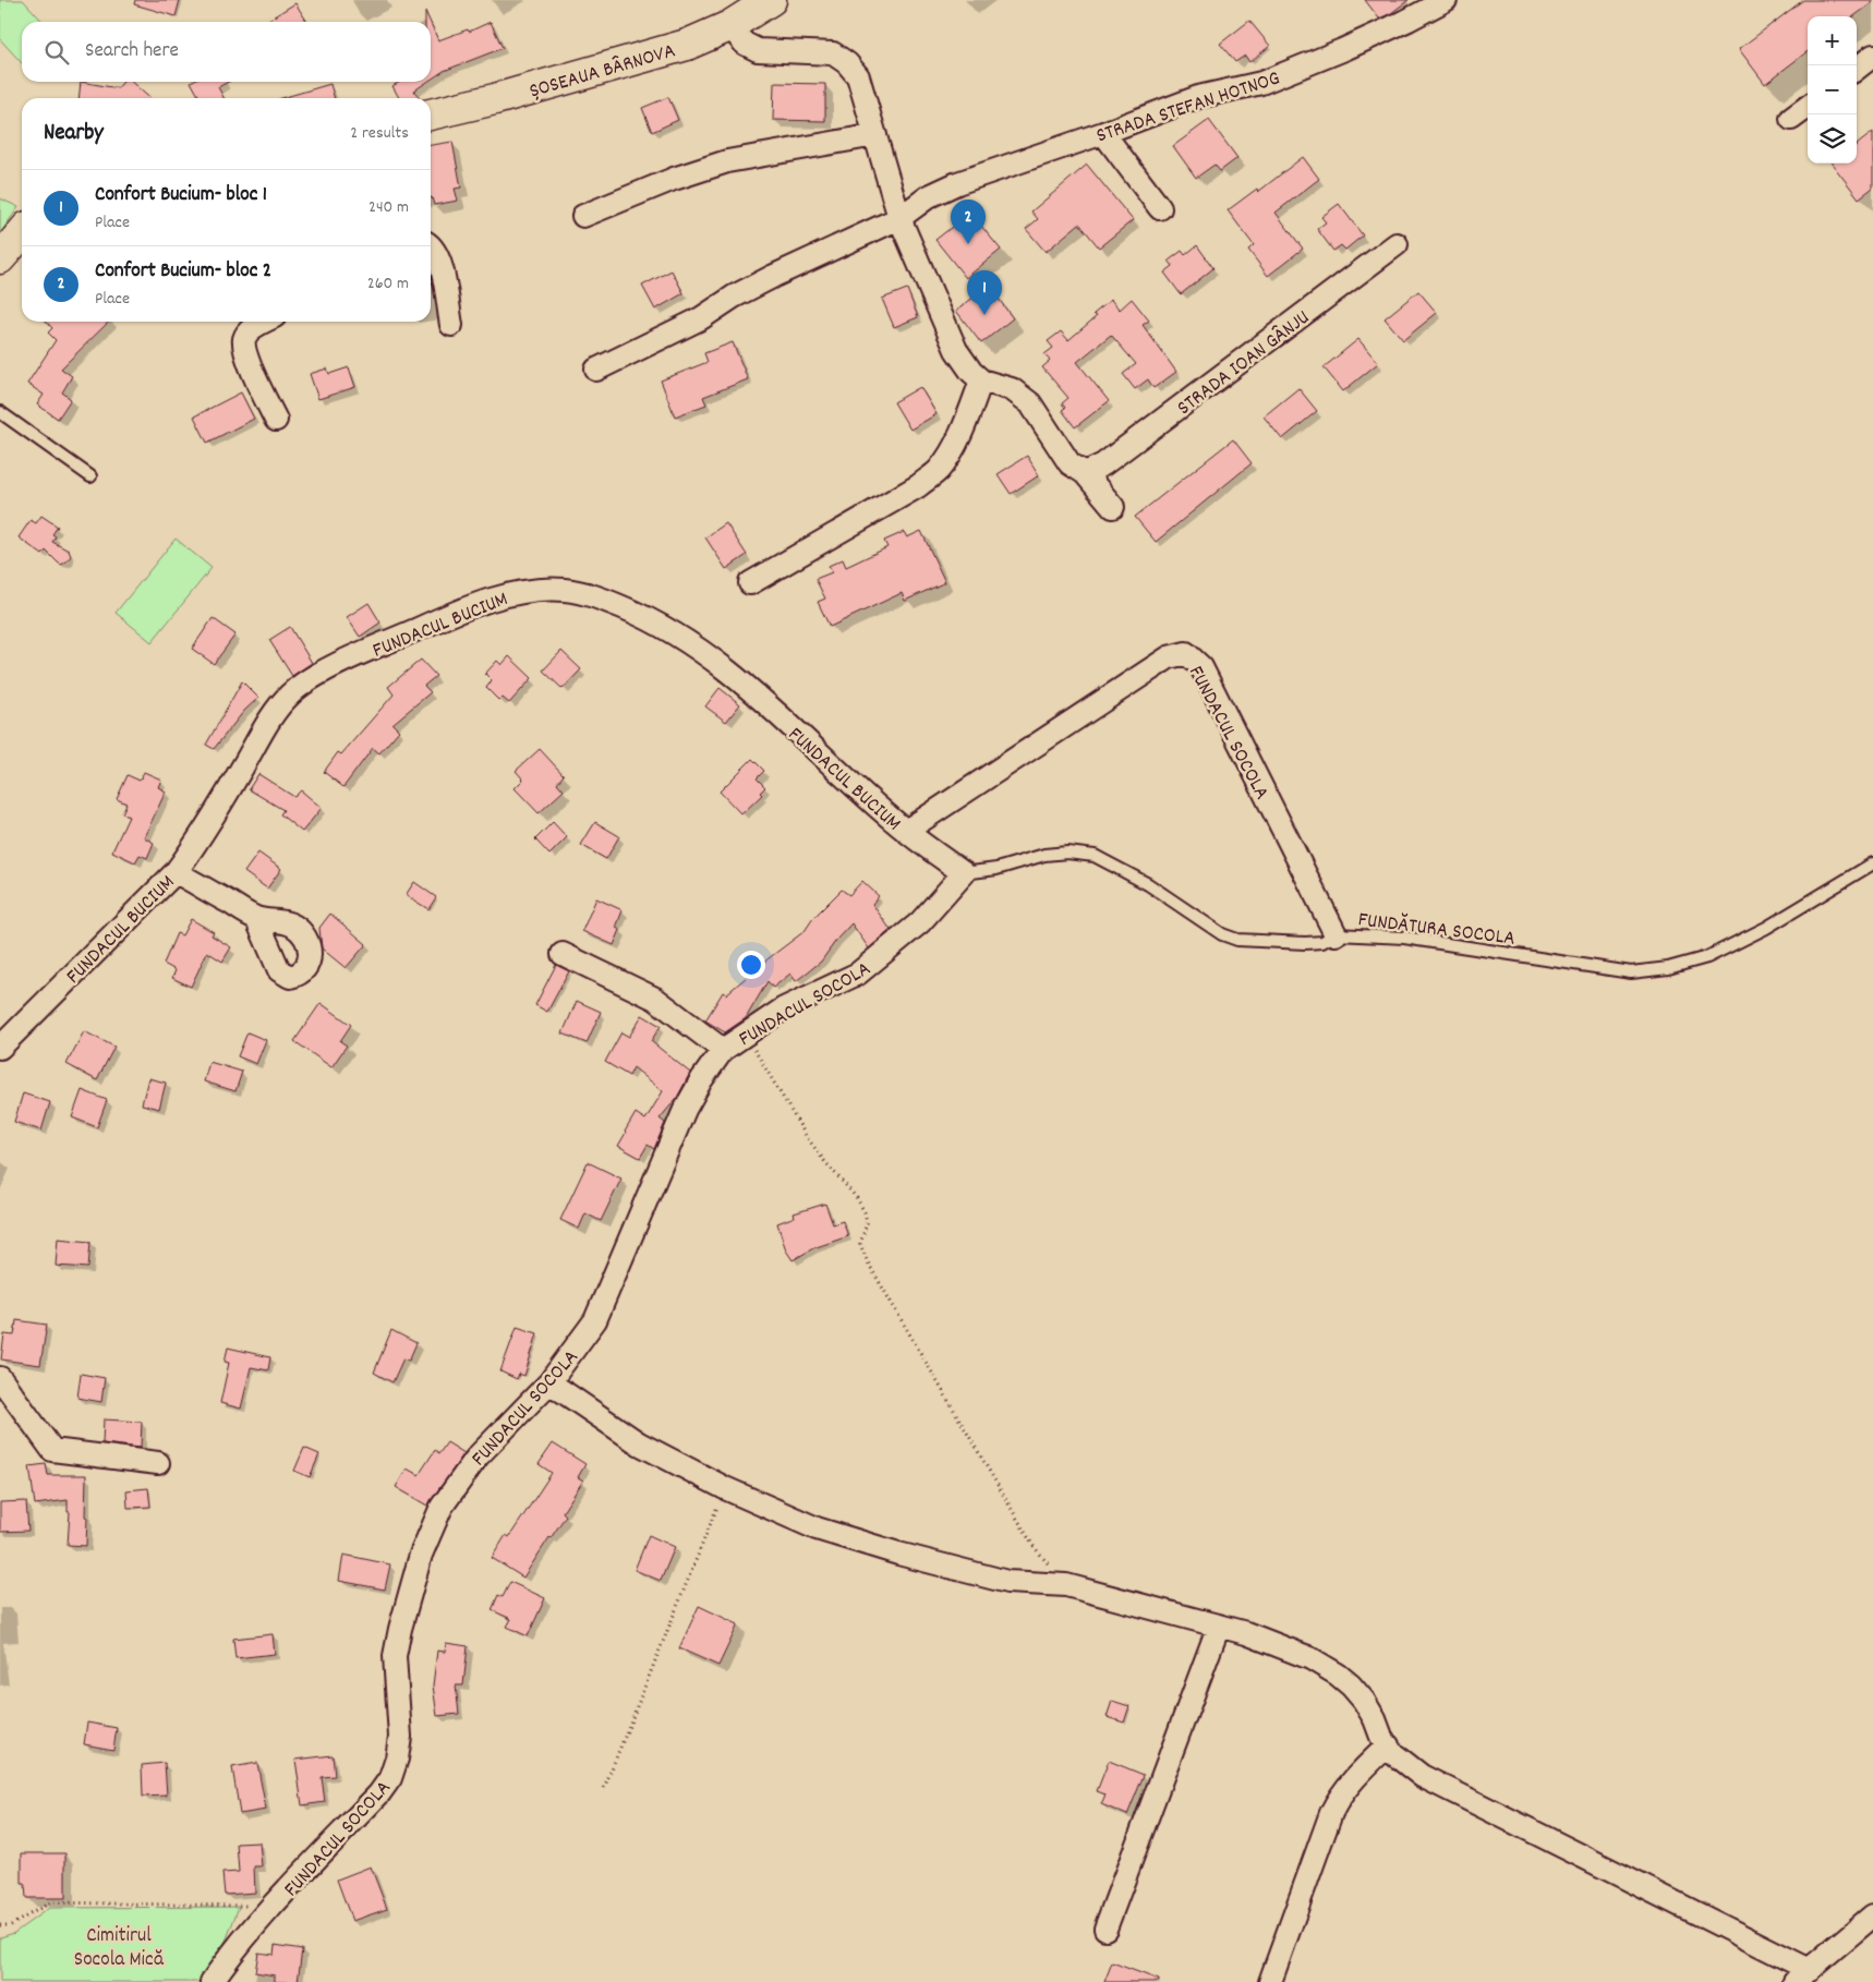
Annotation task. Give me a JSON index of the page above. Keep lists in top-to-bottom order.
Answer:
{
  "streets": {
    "main road": ["ȘOSEAUA BÂRNOVA"],
    "street": [
      "STRADA STEFAN HOTNOG",
      "STRADA IOAN GÂNJU",
      "FUNDACUL BUCIUM",
      "FUNDACUL SOCOLA"
    ],
    "lane": ["FUNDĂTURA SOCOLA"]
  },
  "crossings": [
    ["FUNDACUL BUCIUM", "FUNDACUL SOCOLA"],
    ["FUNDACUL BUCIUM", "FUNDĂTURA SOCOLA"],
    ["FUNDACUL SOCOLA", "FUNDĂTURA SOCOLA"]
  ],
  "parks": ["Cimitirul Socola Mică"],
  "page": {
    "map_buttons": ["+", "−"],
    "search": "Search here",
    "heading": ["Nearby", "2 results"],
    "list": [
      {
        "mark": "1",
        "name": "Confort Bucium- bloc 1",
        "note": "Place",
        "value": "240 m"
      },
      {
        "mark": "2",
        "name": "Confort Bucium- bloc 2",
        "note": "Place",
        "value": "260 m"
      }
    ],
    "pins": ["2", "1"]
  }
}
